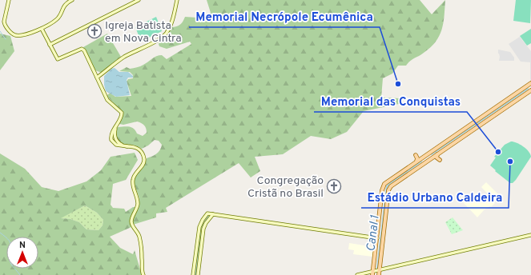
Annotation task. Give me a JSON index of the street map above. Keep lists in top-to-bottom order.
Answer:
{
  "water": ["Canal 1"],
  "places": {
    "church": ["Igreja Batista em Nova Cintra", "Congregação Cristã no Brasil"],
    "other": ["Memorial Necrópole Ecumênica", "Memorial das Conquistas", "Estádio Urbano Caldeira"]
  },
  "north": "top"
}
